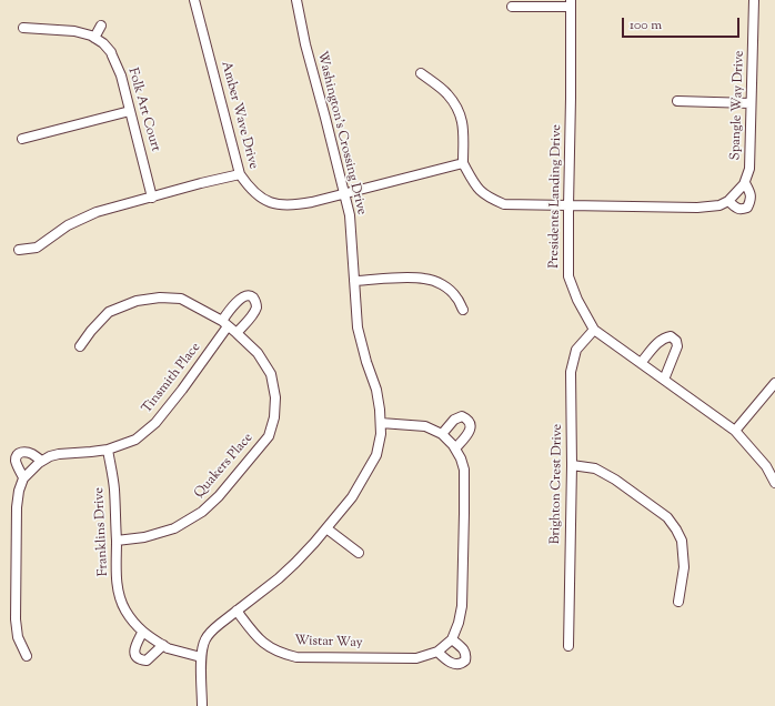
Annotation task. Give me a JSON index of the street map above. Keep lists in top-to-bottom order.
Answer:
{
  "streets": {
    "street": [
      "Spangle Way Drive",
      "Folk Art Court",
      "Amber Wave Drive",
      "Washington's Crossing Drive",
      "Presidents Landing Drive",
      "Tinsmith Place",
      "Quakers Place",
      "Brighton Crest Drive",
      "Franklins Drive",
      "Wistar Way"
    ]
  },
  "crossings": [
    ["Amber Wave Drive", "Washington's Crossing Drive"],
    ["Washington's Crossing Drive", "Franklins Drive"],
    ["Washington's Crossing Drive", "Wistar Way"],
    ["Presidents Landing Drive", "Brighton Crest Drive"],
    ["Tinsmith Place", "Quakers Place"],
    ["Tinsmith Place", "Franklins Drive"],
    ["Quakers Place", "Franklins Drive"]
  ],
  "scale_bar": "100 m"
}
